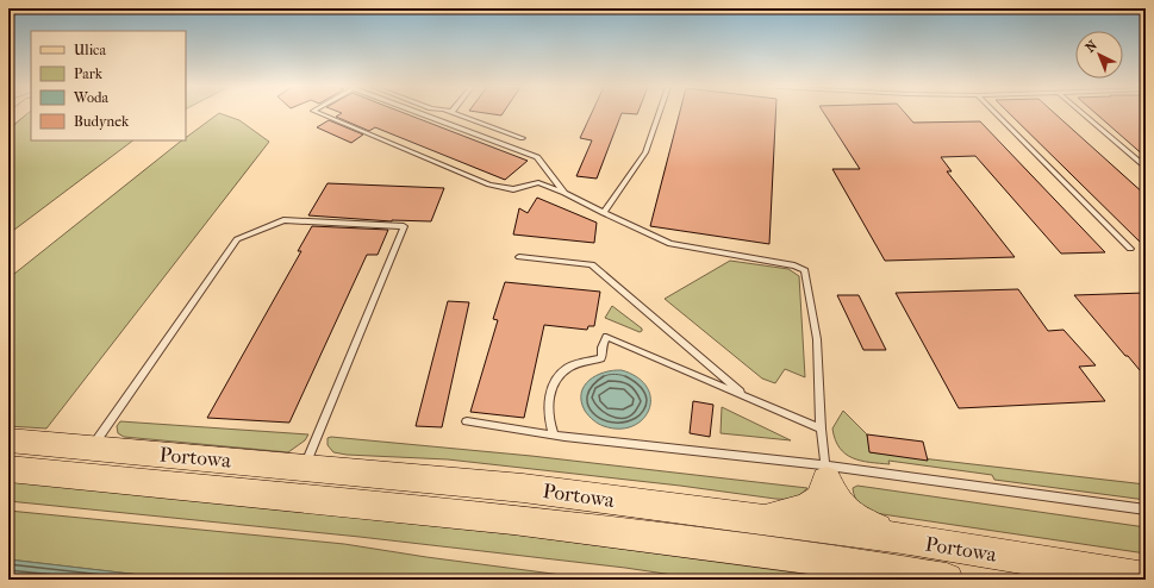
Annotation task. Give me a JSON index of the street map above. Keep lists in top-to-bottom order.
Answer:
{
  "streets": {
    "main road": ["Portowa"]
  },
  "legend": [
    "Ulica",
    "Park",
    "Woda",
    "Budynek"
  ],
  "north": "top left"
}
